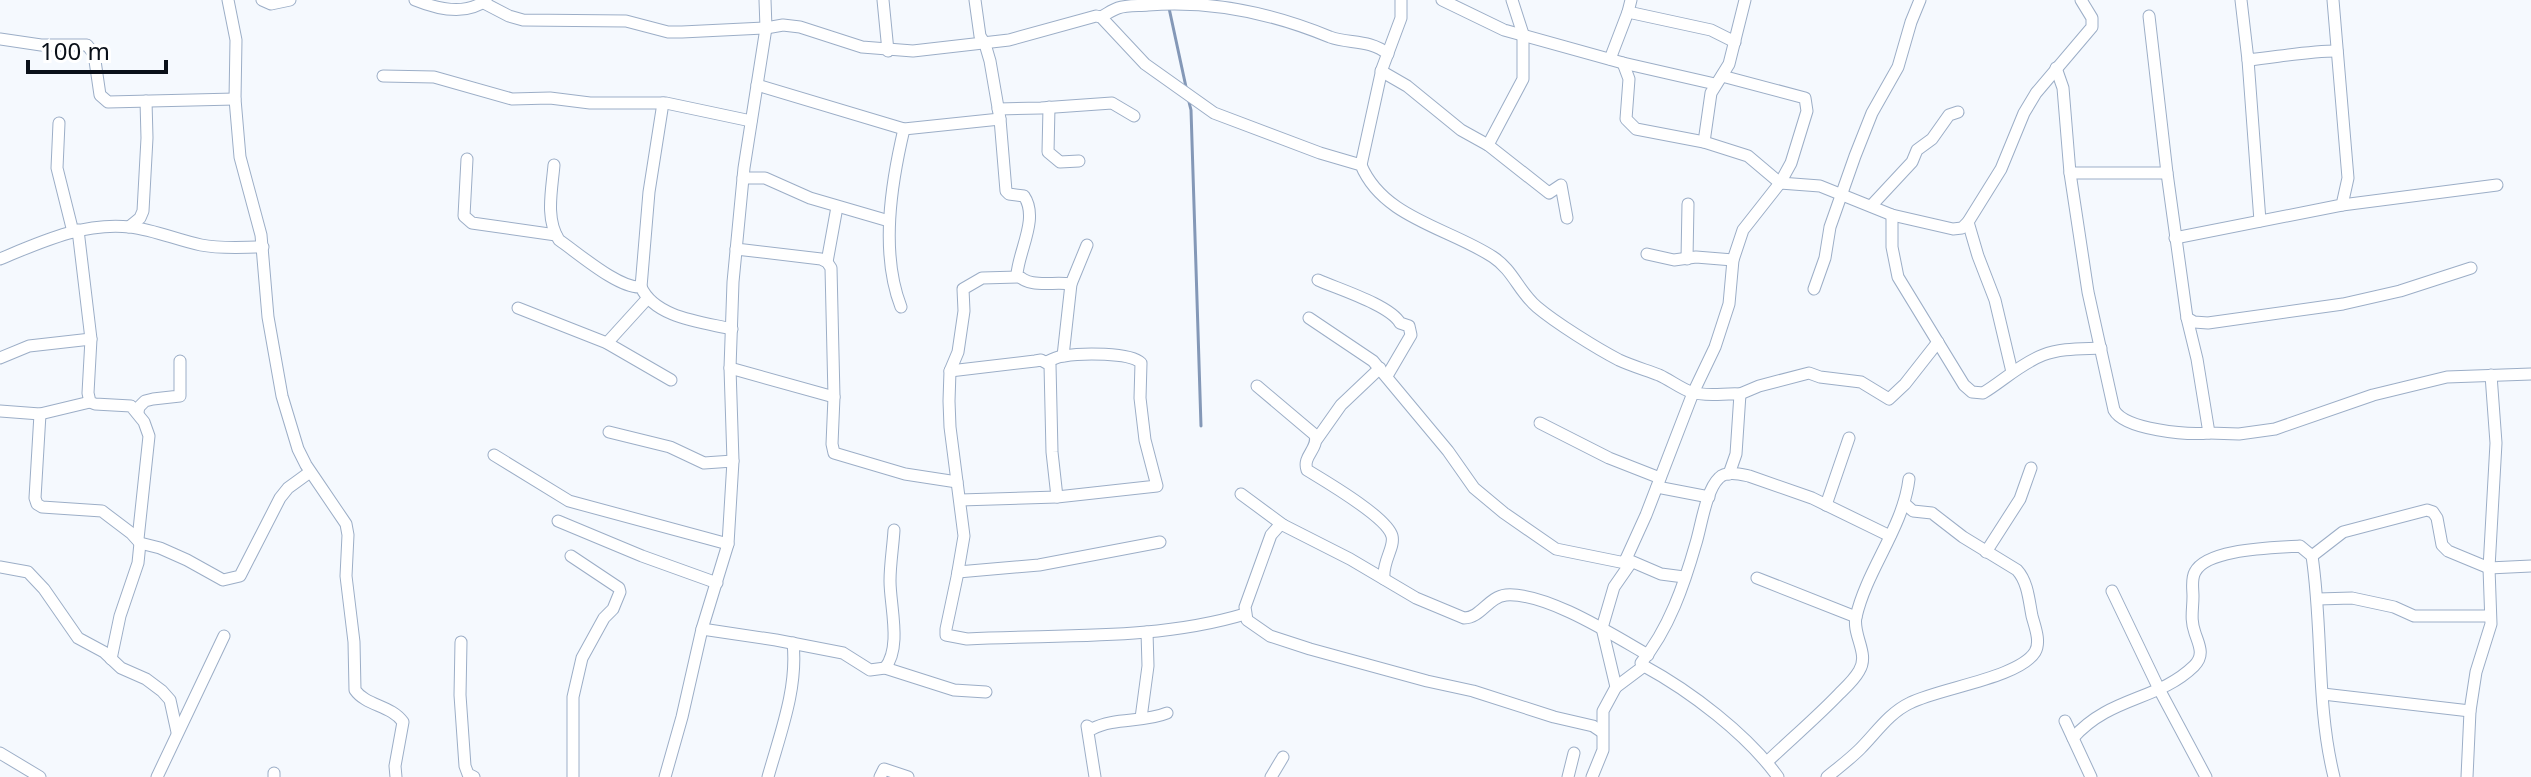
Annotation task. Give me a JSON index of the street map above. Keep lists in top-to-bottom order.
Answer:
{
  "scale_bar": "100 m"
}
